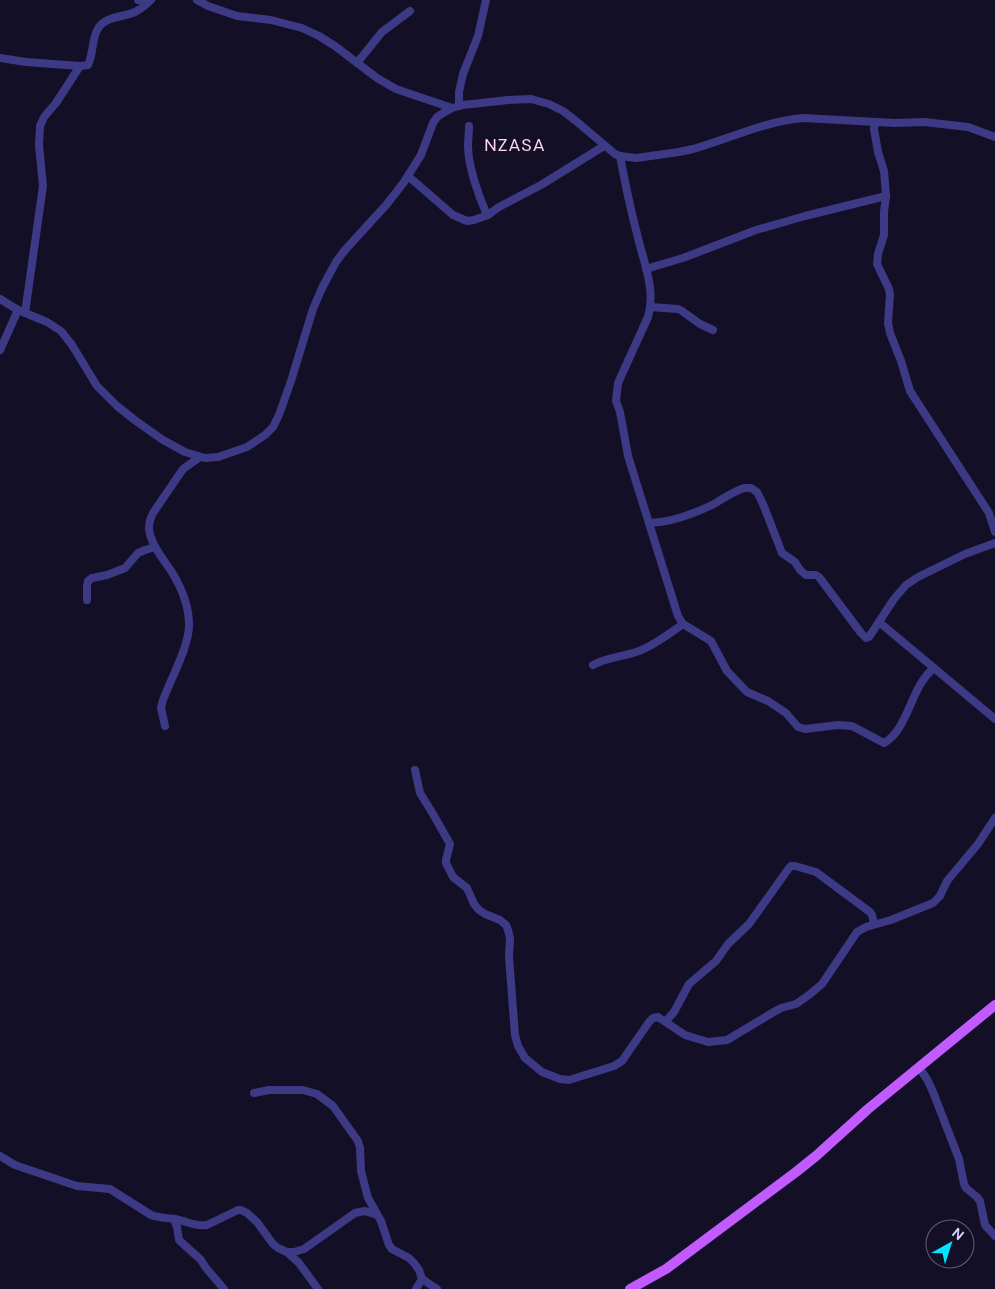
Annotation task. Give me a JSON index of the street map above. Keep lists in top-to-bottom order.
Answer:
{
  "districts": ["NZASA"],
  "north": "top right"
}
